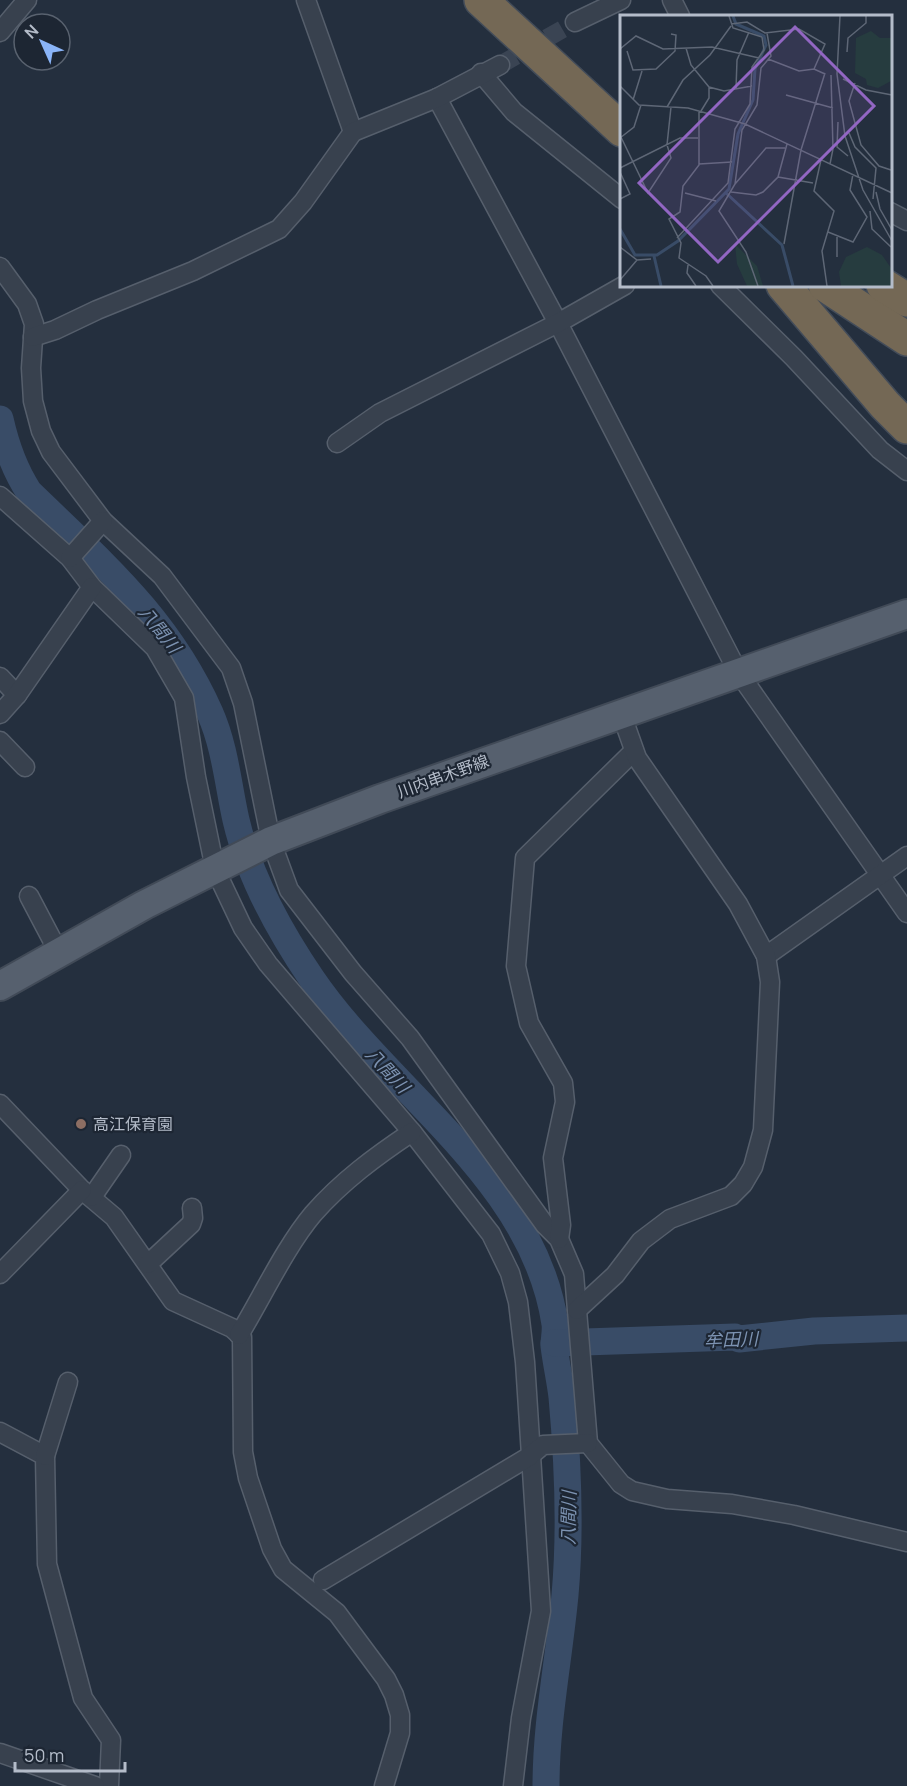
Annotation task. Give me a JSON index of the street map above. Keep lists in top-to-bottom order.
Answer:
{
  "streets": {
    "main road": ["川内串木野線"]
  },
  "water": ["八間川", "牟田川"],
  "places": ["高江保育園"],
  "scale_bar": "50 m",
  "north": "top left"
}
